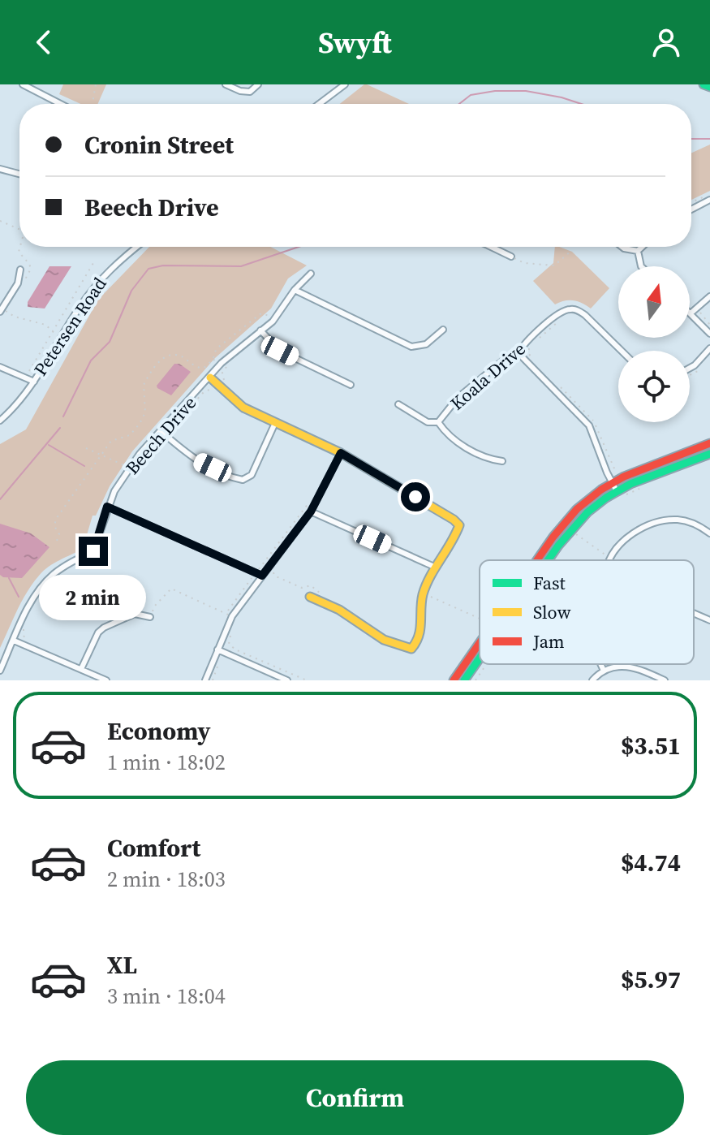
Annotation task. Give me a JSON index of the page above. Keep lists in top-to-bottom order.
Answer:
{
  "streets": {
    "street": ["Petersen Road", "Koala Drive", "Beech Drive"]
  },
  "legend": ["Fast", "Slow", "Jam"],
  "north": "top",
  "page": {
    "header": "Swyft",
    "banner": ["Cronin Street", "Beech Drive"],
    "bubble": "2 min",
    "list": [
      {
        "name": "Economy",
        "note": "1 min · 18:02",
        "value": "$3.51"
      },
      {
        "name": "Comfort",
        "note": "2 min · 18:03",
        "value": "$4.74"
      },
      {
        "name": "XL",
        "note": "3 min · 18:04",
        "value": "$5.97"
      }
    ],
    "buttons": "Confirm"
  }
}
